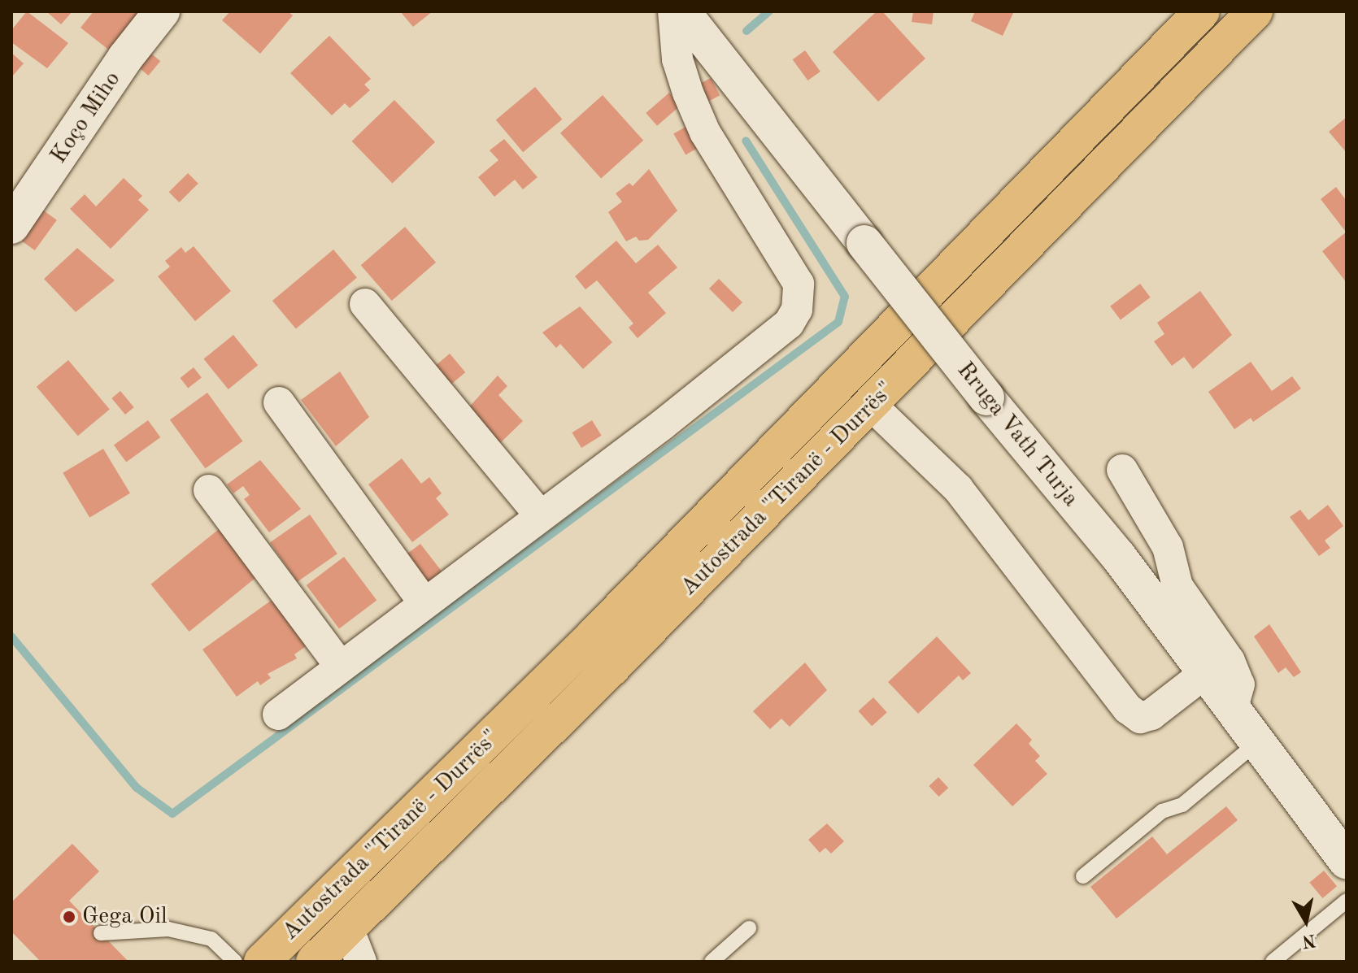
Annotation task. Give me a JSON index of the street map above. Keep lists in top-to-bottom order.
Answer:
{
  "streets": {
    "highway": ["Autostrada \"Tiranë - Durrës\""],
    "street": ["Koço Miho", "Rruga Vath Turja"]
  },
  "places": ["Gega Oil"],
  "north": "bottom"
}
